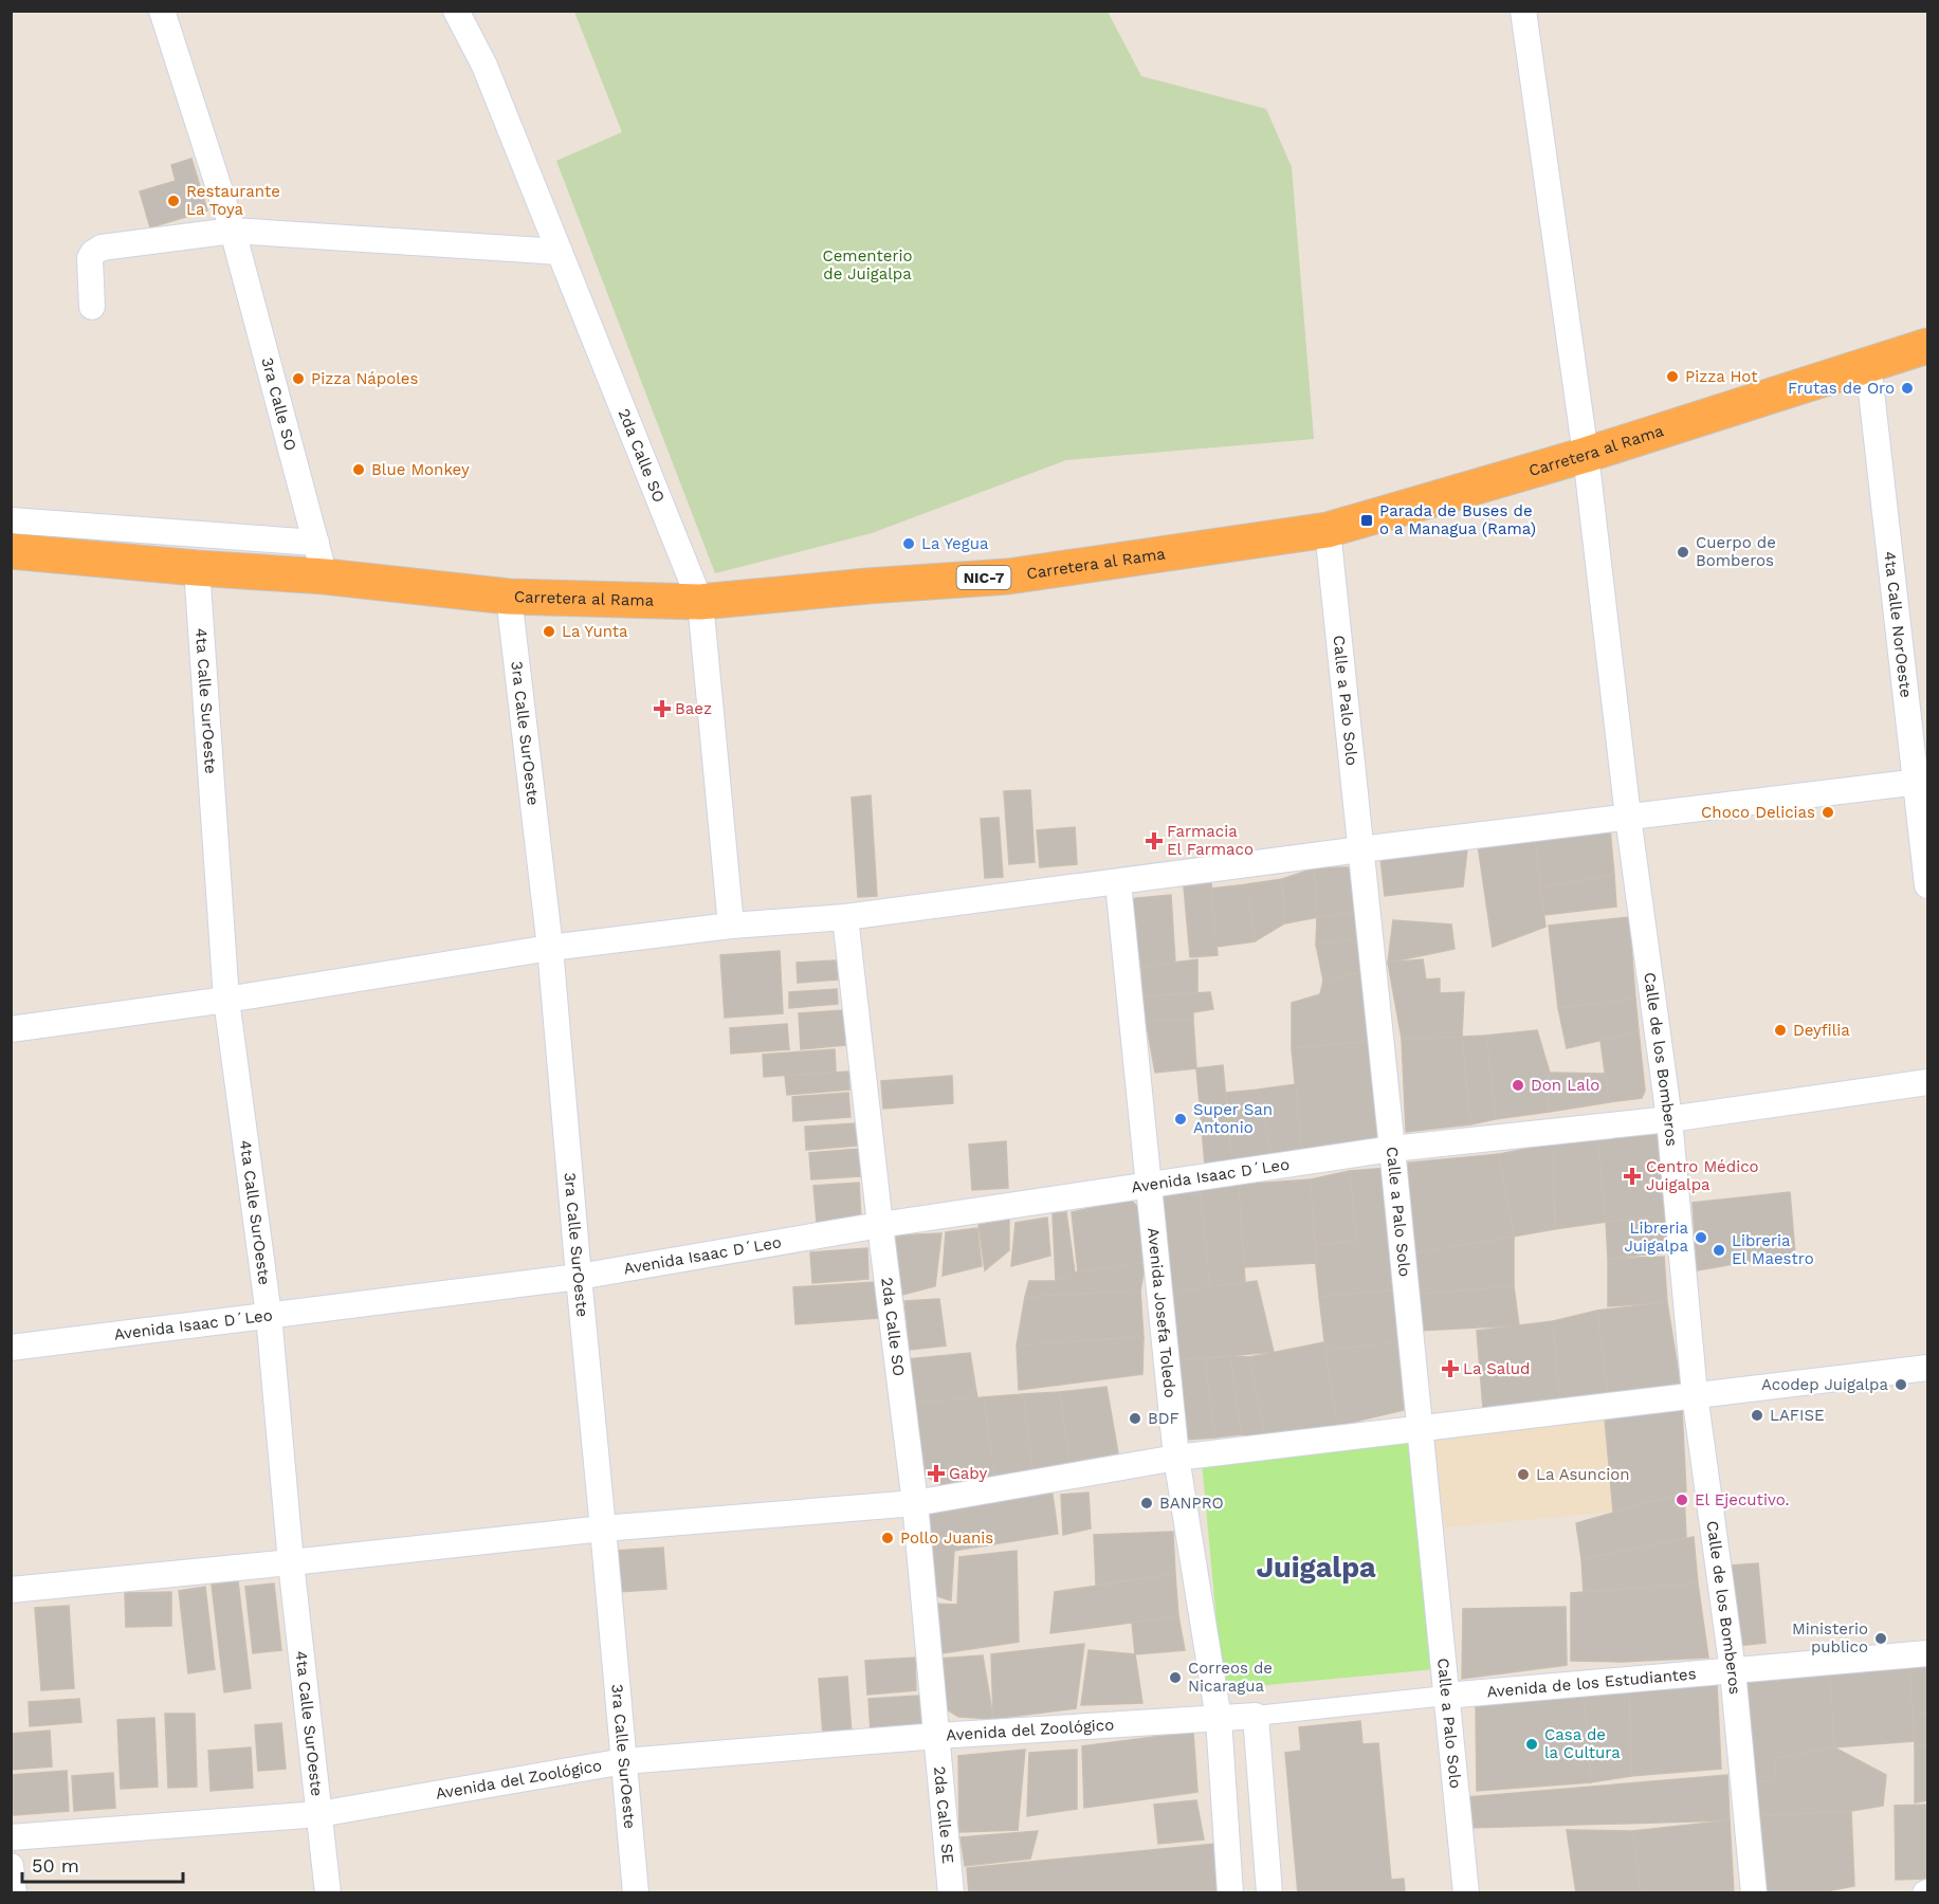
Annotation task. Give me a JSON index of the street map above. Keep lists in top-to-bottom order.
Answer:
{
  "streets": {
    "highway": ["Carretera al Rama", "NIC-7"],
    "street": [
      "3ra Calle SO",
      "2da Calle SO",
      "4ta Calle NorOeste",
      "4ta Calle SurOeste",
      "Calle a Palo Solo",
      "3ra Calle SurOeste",
      "Calle de los Bomberos",
      "Avenida Isaac D´Leo",
      "Avenida Josefa Toledo",
      "Avenida de los Estudiantes",
      "Avenida del Zoológico",
      "2da Calle SE"
    ]
  },
  "crossings": [
    ["3ra Calle SO", "Carretera al Rama"],
    ["Carretera al Rama", "2da Calle SO"],
    ["Carretera al Rama", "4ta Calle NorOeste"],
    ["Carretera al Rama", "4ta Calle SurOeste"],
    ["Carretera al Rama", "Calle a Palo Solo"],
    ["Carretera al Rama", "3ra Calle SurOeste"],
    ["Carretera al Rama", "Calle de los Bomberos"],
    ["2da Calle SO", "Avenida Isaac D´Leo"],
    ["2da Calle SO", "Avenida del Zoológico"],
    ["2da Calle SO", "2da Calle SE"],
    ["4ta Calle SurOeste", "Avenida Isaac D´Leo"],
    ["4ta Calle SurOeste", "Avenida del Zoológico"],
    ["Calle a Palo Solo", "Avenida Isaac D´Leo"],
    ["Calle a Palo Solo", "Avenida de los Estudiantes"],
    ["3ra Calle SurOeste", "Avenida Isaac D´Leo"],
    ["3ra Calle SurOeste", "Avenida del Zoológico"],
    ["Calle de los Bomberos", "Avenida Isaac D´Leo"],
    ["Calle de los Bomberos", "Avenida de los Estudiantes"],
    ["Avenida Isaac D´Leo", "Avenida Josefa Toledo"],
    ["Avenida Josefa Toledo", "Avenida del Zoológico"],
    ["Avenida de los Estudiantes", "Avenida del Zoológico"],
    ["Avenida del Zoológico", "2da Calle SE"]
  ],
  "districts": ["Juigalpa"],
  "parks": ["Cementerio de Juigalpa"],
  "places": {
    "other": [
      "Restaurante La Toya",
      "Pizza Hot",
      "Pizza Nápoles",
      "Frutas de Oro",
      "Blue Monkey",
      "La Yegua",
      "Cuerpo de Bomberos",
      "La Yunta",
      "Choco Delicias",
      "Deyfilia",
      "Don Lalo",
      "Super San Antonio",
      "Libreria Juigalpa",
      "Libreria El Maestro",
      "Acodep Juigalpa",
      "LAFISE",
      "BDF",
      "La Asuncion",
      "El Ejecutivo.",
      "BANPRO",
      "Pollo Juanis",
      "Ministerio publico",
      "Correos de Nicaragua",
      "Casa de la Cultura"
    ],
    "transit": ["Parada de Buses de o a Managua (Rama)"],
    "health": [
      "Baez",
      "Farmacia El Farmaco",
      "Centro Médico Juigalpa",
      "La Salud",
      "Gaby"
    ]
  },
  "scale_bar": "50 m"
}
